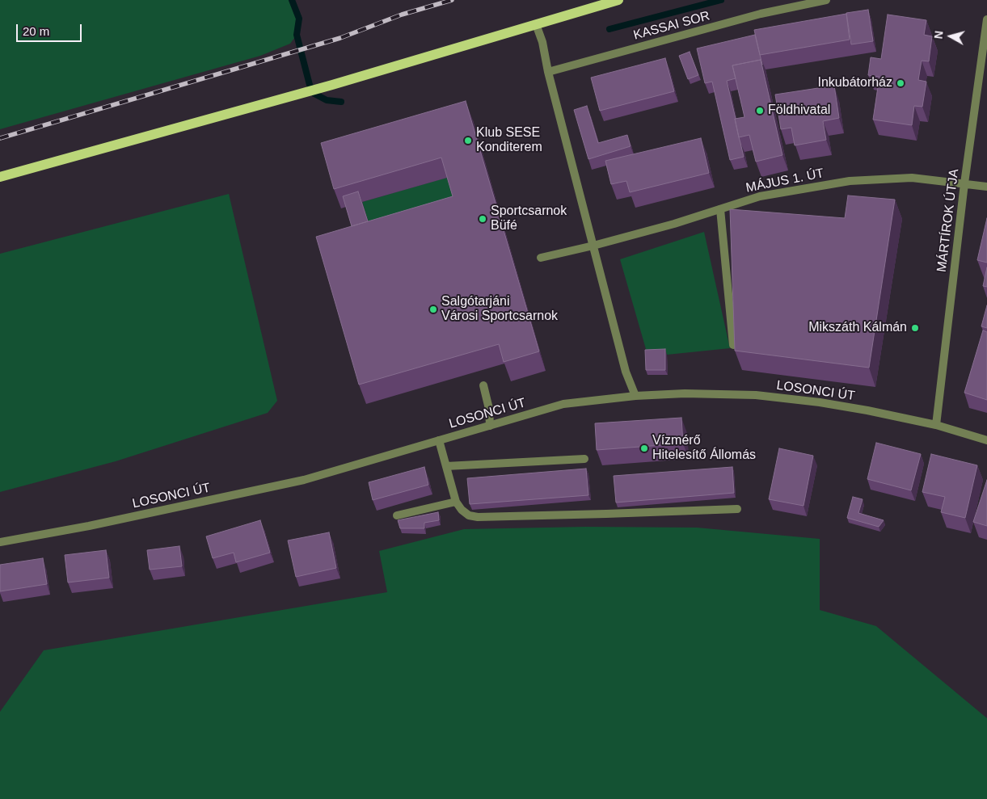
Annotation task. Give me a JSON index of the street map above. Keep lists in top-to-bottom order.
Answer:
{
  "streets": {
    "street": [
      "KASSAI SOR",
      "MÁJUS 1. ÚT",
      "MÁRTÍROK ÚTJA",
      "LOSONCI ÚT"
    ]
  },
  "crossings": [
    ["MÁJUS 1. ÚT", "MÁRTÍROK ÚTJA"],
    ["MÁRTÍROK ÚTJA", "LOSONCI ÚT"]
  ],
  "places": [
    "Inkubátorház",
    "Földhivatal",
    "Klub SESE Konditerem",
    "Sportcsarnok Büfé",
    "Salgótarjáni Városi Sportcsarnok",
    "Mikszáth Kálmán",
    "Vízmérő Hitelesítő Állomás"
  ],
  "scale_bar": "20 m",
  "north": "left"
}
